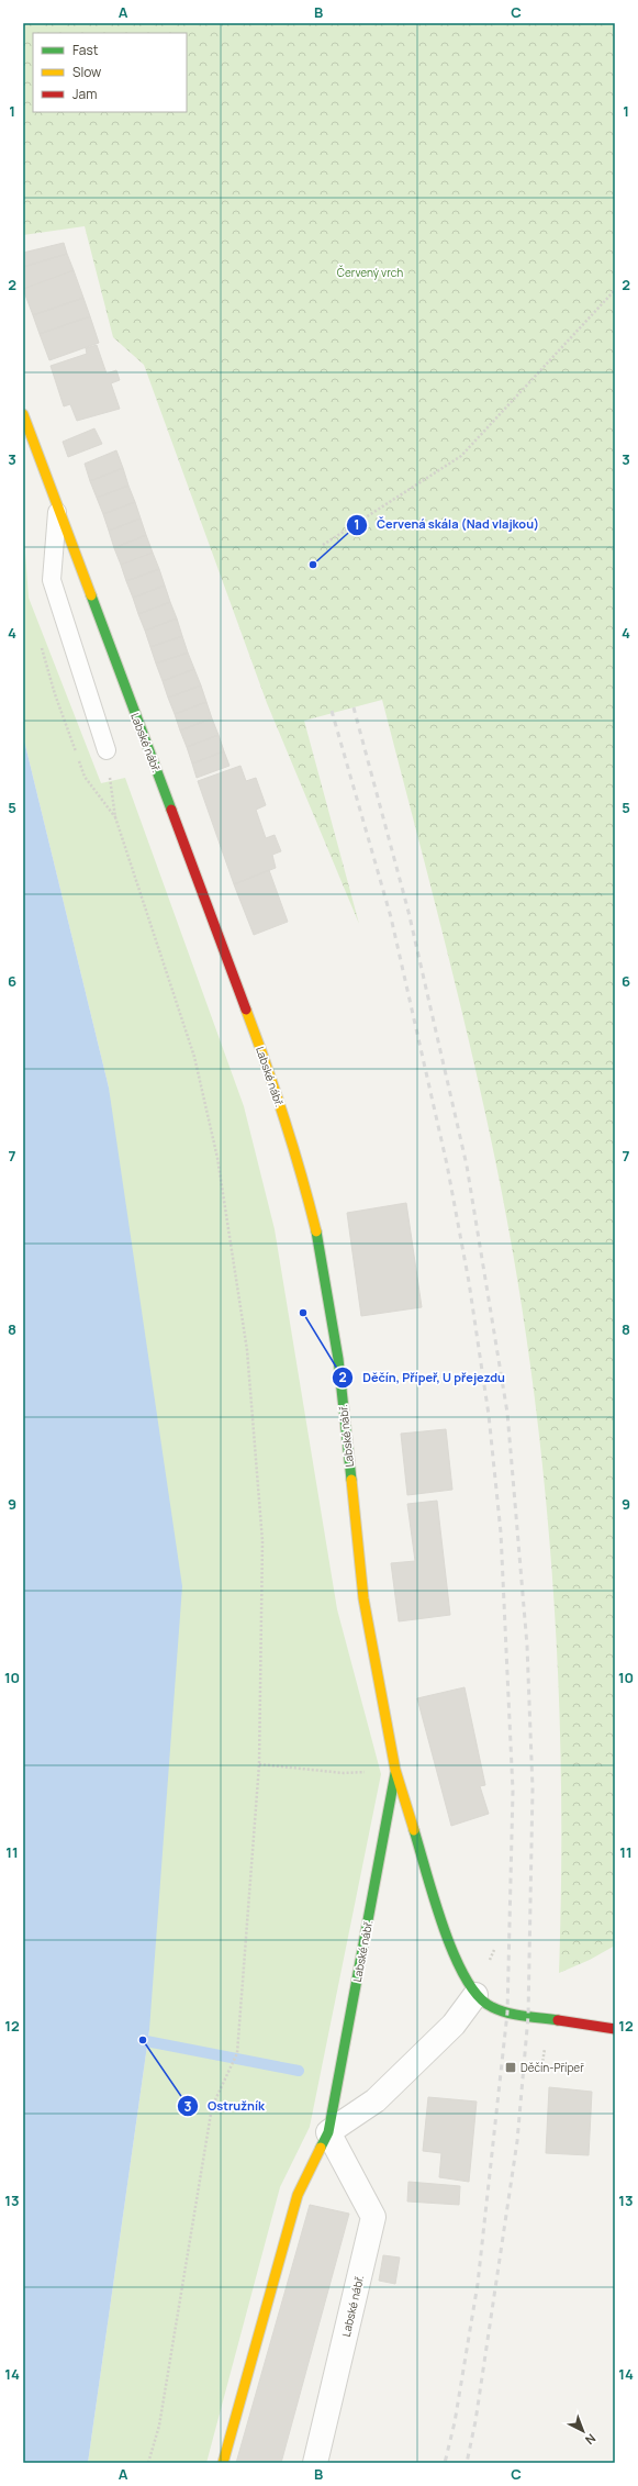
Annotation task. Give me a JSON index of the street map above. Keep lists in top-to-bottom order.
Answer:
{
  "streets": {
    "street": ["Labské nábř."]
  },
  "parks": ["Červený vrch"],
  "places": {
    "other": ["Červená skála (Nad vlajkou)", "Děčín, Přípeř, U přejezdu", "Ostružník"],
    "transit": ["Děčín-Přípeř"]
  },
  "legend": ["Fast", "Slow", "Jam"],
  "north": "bottom right",
  "grid": {
    "columns": ["A", "B", "C"],
    "rows": [
      "1",
      "2",
      "3",
      "4",
      "5",
      "6",
      "7",
      "8",
      "9",
      "10",
      "11",
      "12",
      "13",
      "14"
    ]
  }
}
